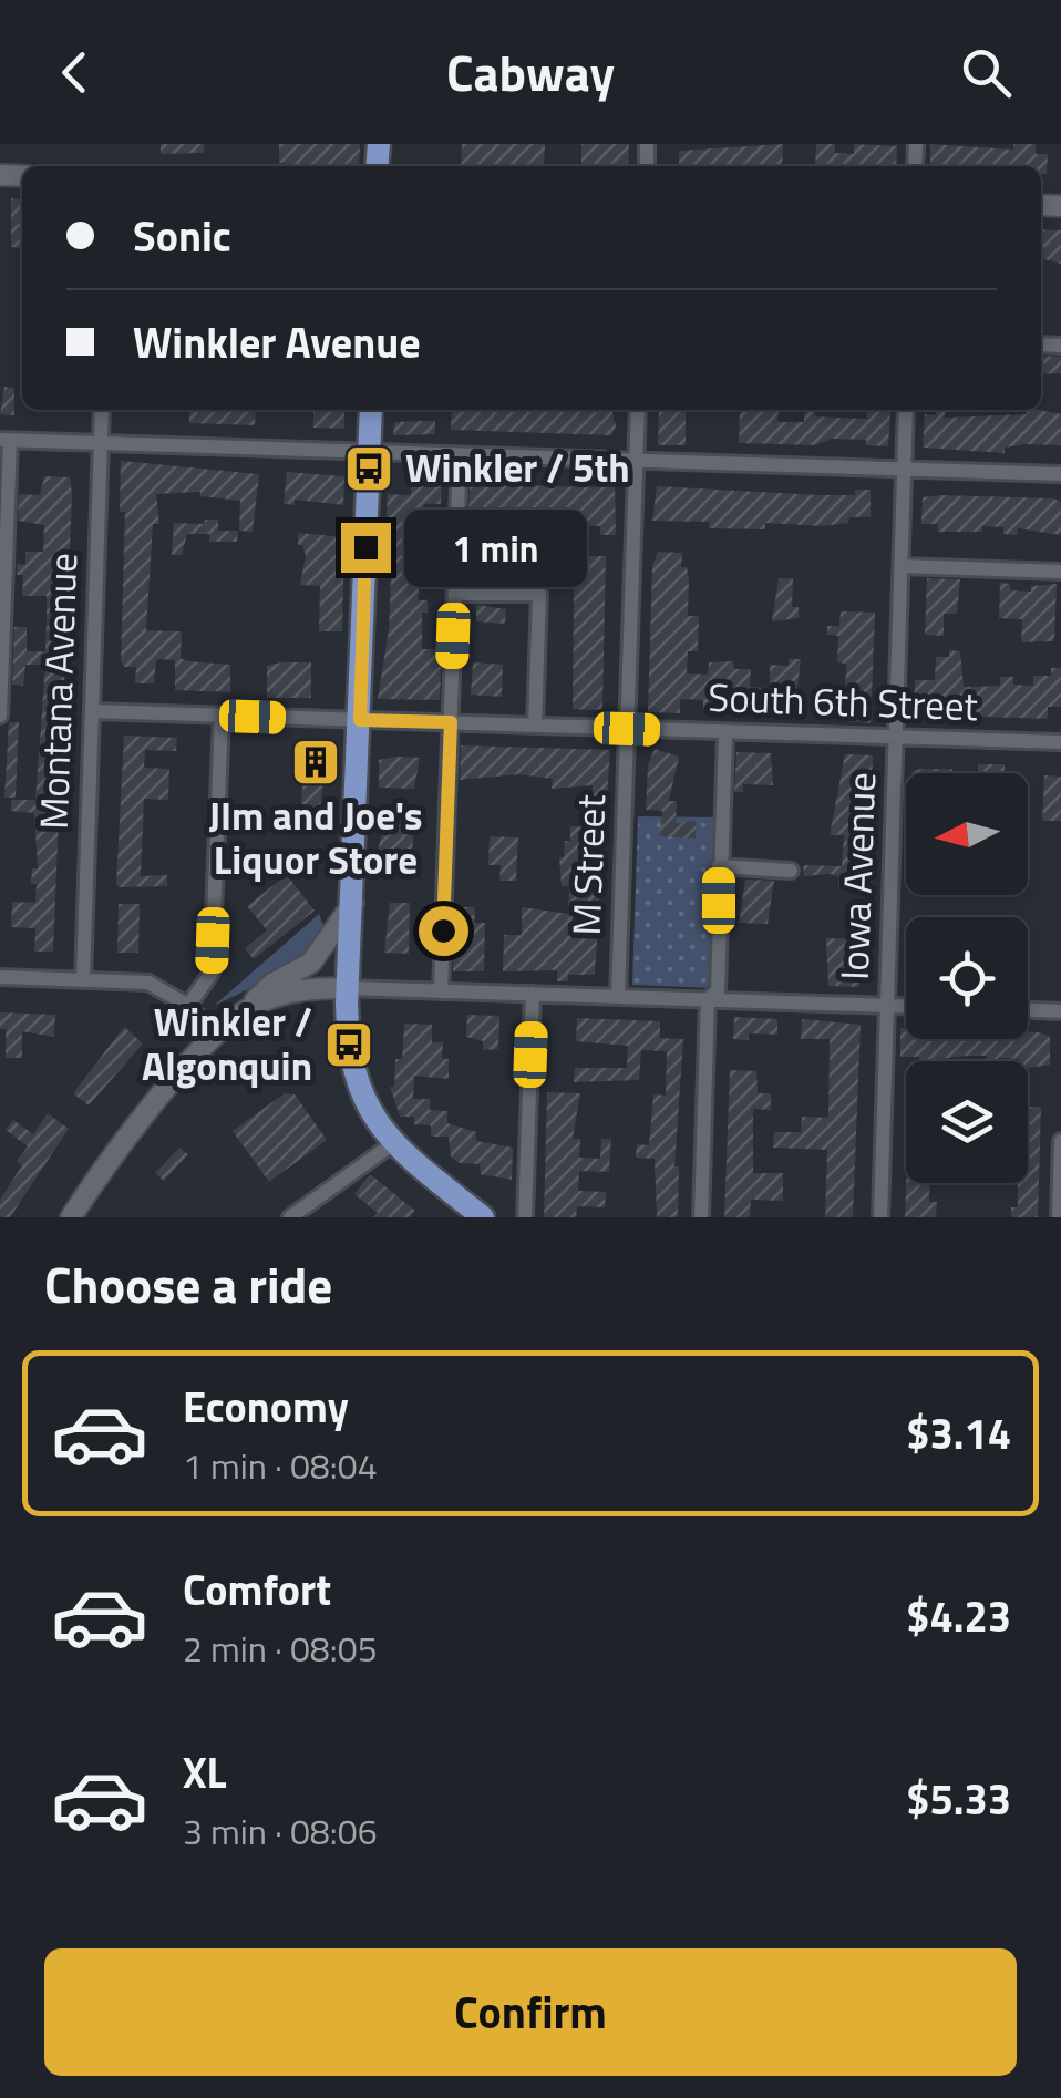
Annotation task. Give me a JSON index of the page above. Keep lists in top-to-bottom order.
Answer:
{
  "streets": {
    "street": [
      "Montana Avenue",
      "South 6th Street",
      "M Street",
      "Iowa Avenue"
    ]
  },
  "crossings": [
    ["Montana Avenue", "South 6th Street"],
    ["South 6th Street", "M Street"],
    ["South 6th Street", "Iowa Avenue"]
  ],
  "places": {
    "bus stop": ["Winkler / 5th", "Winkler / Algonquin"],
    "building": ["JIm and Joe's Liquor Store"]
  },
  "north": "left",
  "page": {
    "header": "Cabway",
    "banner": ["Sonic", "Winkler Avenue"],
    "bubble": "1 min",
    "heading": "Choose a ride",
    "list": [
      {
        "name": "Economy",
        "note": "1 min · 08:04",
        "value": "$3.14"
      },
      {
        "name": "Comfort",
        "note": "2 min · 08:05",
        "value": "$4.23"
      },
      {
        "name": "XL",
        "note": "3 min · 08:06",
        "value": "$5.33"
      }
    ],
    "buttons": "Confirm"
  }
}
